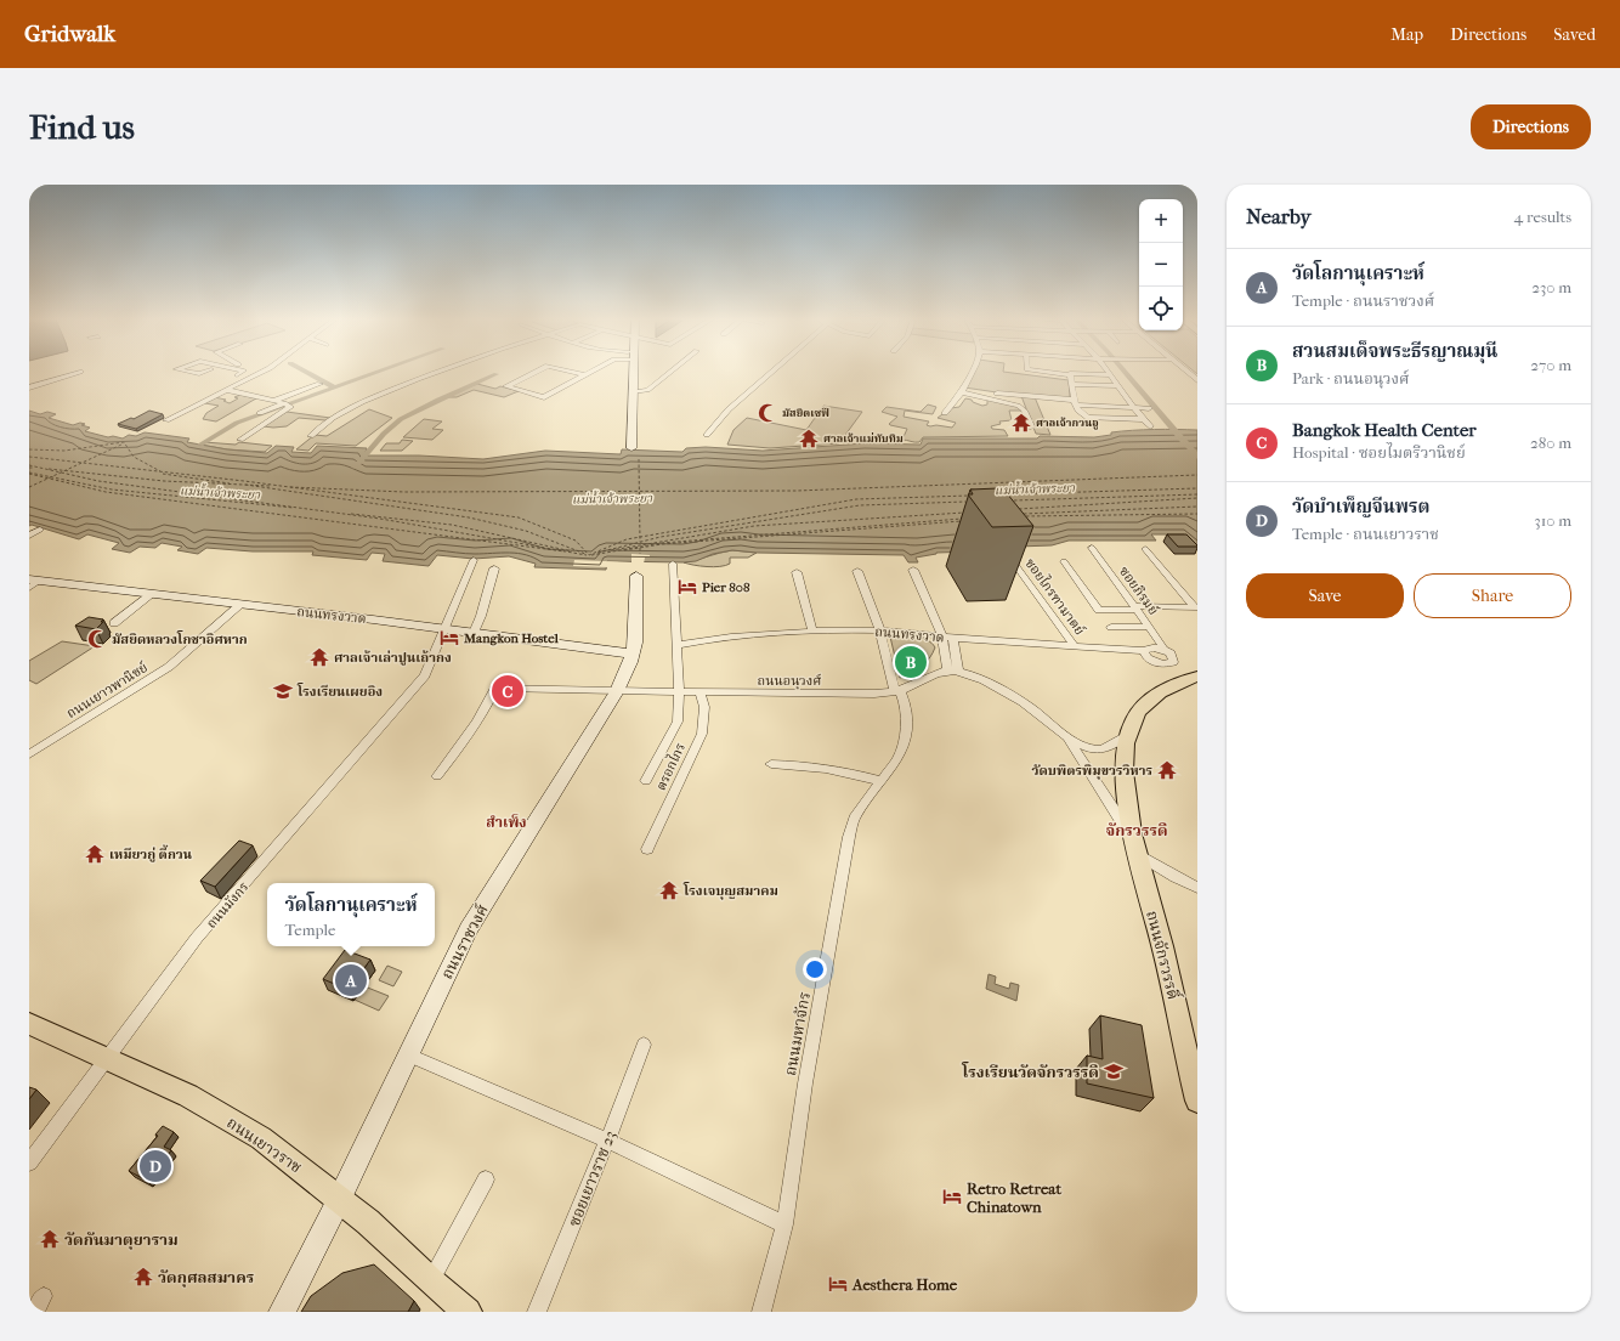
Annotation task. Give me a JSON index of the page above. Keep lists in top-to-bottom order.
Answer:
{
  "streets": {
    "main road": ["ถนนจักรวรรดิ์", "ถนนเยาวราช"],
    "street": [
      "ซอยภิรมย์",
      "ซอยไกรฑามาตย์",
      "ถนนทรงวาด",
      "ถนนอนุวงศ์",
      "ถนนเยาวพานิชย์",
      "ตรอกไกร",
      "ถนนมังกร",
      "ถนนราชวงศ์",
      "ถนนมหาจักร",
      "ซอยเยาวราช 23"
    ]
  },
  "crossings": [
    ["ซอยภิรมย์", "ถนนทรงวาด"],
    ["ซอยไกรฑามาตย์", "ถนนทรงวาด"],
    ["ถนนทรงวาด", "ถนนเยาวพานิชย์"],
    ["ถนนทรงวาด", "ถนนมังกร"],
    ["ถนนทรงวาด", "ถนนราชวงศ์"],
    ["ถนนทรงวาด", "ถนนมหาจักร"],
    ["ถนนอนุวงศ์", "ตรอกไกร"],
    ["ถนนอนุวงศ์", "ถนนราชวงศ์"],
    ["ถนนอนุวงศ์", "ถนนจักรวรรดิ์"],
    ["ถนนอนุวงศ์", "ถนนมหาจักร"],
    ["ถนนมังกร", "ถนนเยาวราช"],
    ["ถนนราชวงศ์", "ถนนเยาวราช"]
  ],
  "districts": ["สำเพ็ง", "จักรวรรดิ"],
  "water": ["แม่น้ำเจ้าพระยา"],
  "places": {
    "mosque": ["มัสยิดเซฟี", "มัสยิดหลวงโกชาอิศหาก"],
    "temple": [
      "ศาลเจ้ากวนอู",
      "ศาลเจ้าแม่ทับทิม",
      "ศาลเจ้าเล่าปูนเถ้ากง",
      "วัดบพิตรพิมุขวรวิหาร",
      "เหมียวกู่ ตี้กวน",
      "โรงเจบุญสมาคม",
      "วัดกันมาตุยาราม",
      "วัดกุศลสมาคร"
    ],
    "hotel": [
      "Pier 808",
      "Mangkon Hostel",
      "Retro Retreat Chinatown",
      "Aesthera Home"
    ],
    "school or university": ["โรงเรียนเผยอิง", "โรงเรียนวัดจักรวรรดิ"]
  },
  "page": {
    "header": "Gridwalk",
    "nav": ["Map", "Directions", "Saved"],
    "buttons": [
      "Directions",
      ["Save", "Share"]
    ],
    "title": "Find us",
    "heading": ["Nearby", "4 results"],
    "map_buttons": ["+", "−"],
    "list": [
      {
        "mark": "A",
        "name": "วัดโลกานุเคราะห์",
        "note": "Temple · ถนนราชวงศ์",
        "value": "230 m"
      },
      {
        "mark": "B",
        "name": "สวนสมเด็จพระธีรญาณมุนี",
        "note": "Park · ถนนอนุวงศ์",
        "value": "270 m"
      },
      {
        "mark": "C",
        "name": "Bangkok Health Center",
        "note": "Hospital · ซอยไมตรีวานิชย์",
        "value": "280 m"
      },
      {
        "mark": "D",
        "name": "วัดบำเพ็ญจีนพรต",
        "note": "Temple · ถนนเยาวราช",
        "value": "310 m"
      }
    ],
    "pins": [
      "B",
      "C",
      "A",
      "D"
    ],
    "popup": ["วัดโลกานุเคราะห์", "Temple"]
  }
}
